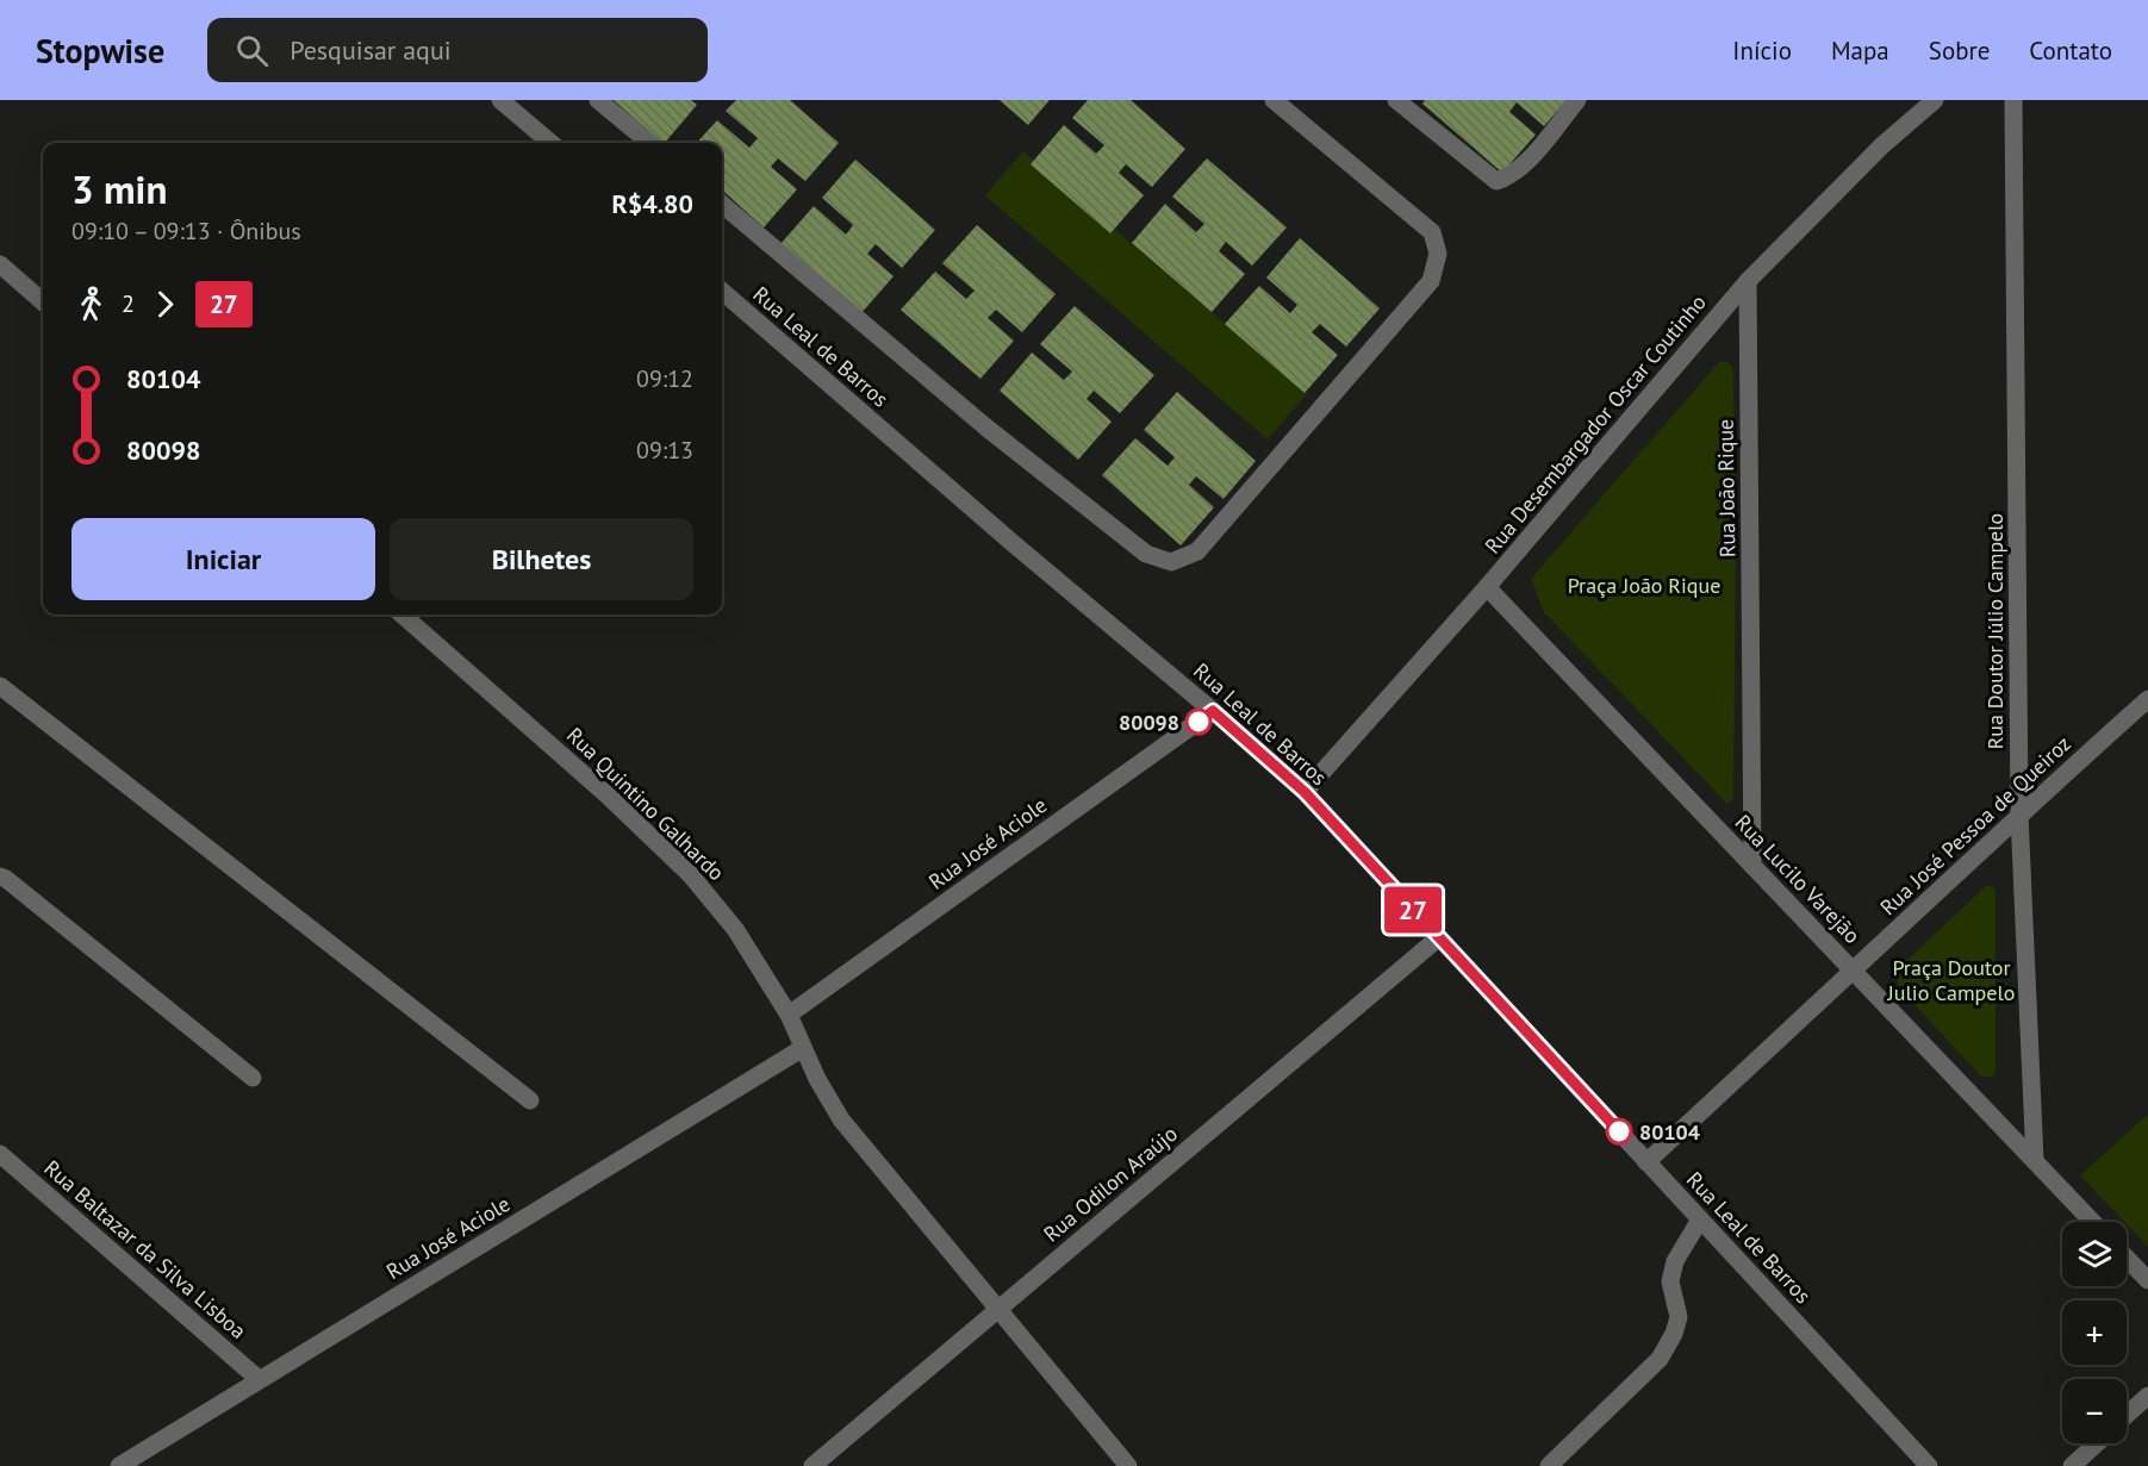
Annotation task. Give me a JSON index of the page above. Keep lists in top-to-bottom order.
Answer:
{
  "streets": {
    "street": [
      "Rua Leal de Barros",
      "Rua Desembargador Oscar Coutinho",
      "Rua João Rique",
      "Rua Doutor Júlio Campelo",
      "Rua Quintino Galhardo",
      "Rua José Pessoa de Queiroz",
      "Rua José Aciole",
      "Rua Lucilo Varejão",
      "Rua Odilon Araújo",
      "Rua Baltazar da Silva Lisboa"
    ]
  },
  "crossings": [
    ["Rua Leal de Barros", "Rua Desembargador Oscar Coutinho"],
    ["Rua Leal de Barros", "Rua José Pessoa de Queiroz"],
    ["Rua Leal de Barros", "Rua José Aciole"],
    ["Rua Leal de Barros", "Rua Odilon Araújo"],
    ["Rua Desembargador Oscar Coutinho", "Rua João Rique"],
    ["Rua Desembargador Oscar Coutinho", "Rua Lucilo Varejão"],
    ["Rua João Rique", "Rua Lucilo Varejão"],
    ["Rua Doutor Júlio Campelo", "Rua José Pessoa de Queiroz"],
    ["Rua Doutor Júlio Campelo", "Rua Lucilo Varejão"],
    ["Rua Quintino Galhardo", "Rua José Aciole"],
    ["Rua Quintino Galhardo", "Rua Odilon Araújo"],
    ["Rua José Pessoa de Queiroz", "Rua Lucilo Varejão"],
    ["Rua José Aciole", "Rua Baltazar da Silva Lisboa"]
  ],
  "parks": ["Praça João Rique", "Praça Doutor Julio Campelo"],
  "places": ["80098", "80104"],
  "lines": ["bus line 27"],
  "page": {
    "header": "Stopwise",
    "search": "Pesquisar aqui",
    "nav": [
      "Início",
      "Mapa",
      "Sobre",
      "Contato"
    ],
    "on_map": "27",
    "heading": ["3 min", "09:10 – 09:13 · Ônibus", "R$4.80"],
    "legs": ["2", "27"],
    "list": [
      {
        "name": "80104",
        "value": "09:12"
      },
      {
        "name": "80098",
        "value": "09:13"
      }
    ],
    "buttons": ["Iniciar", "Bilhetes"],
    "map_buttons": ["+", "−"]
  }
}
